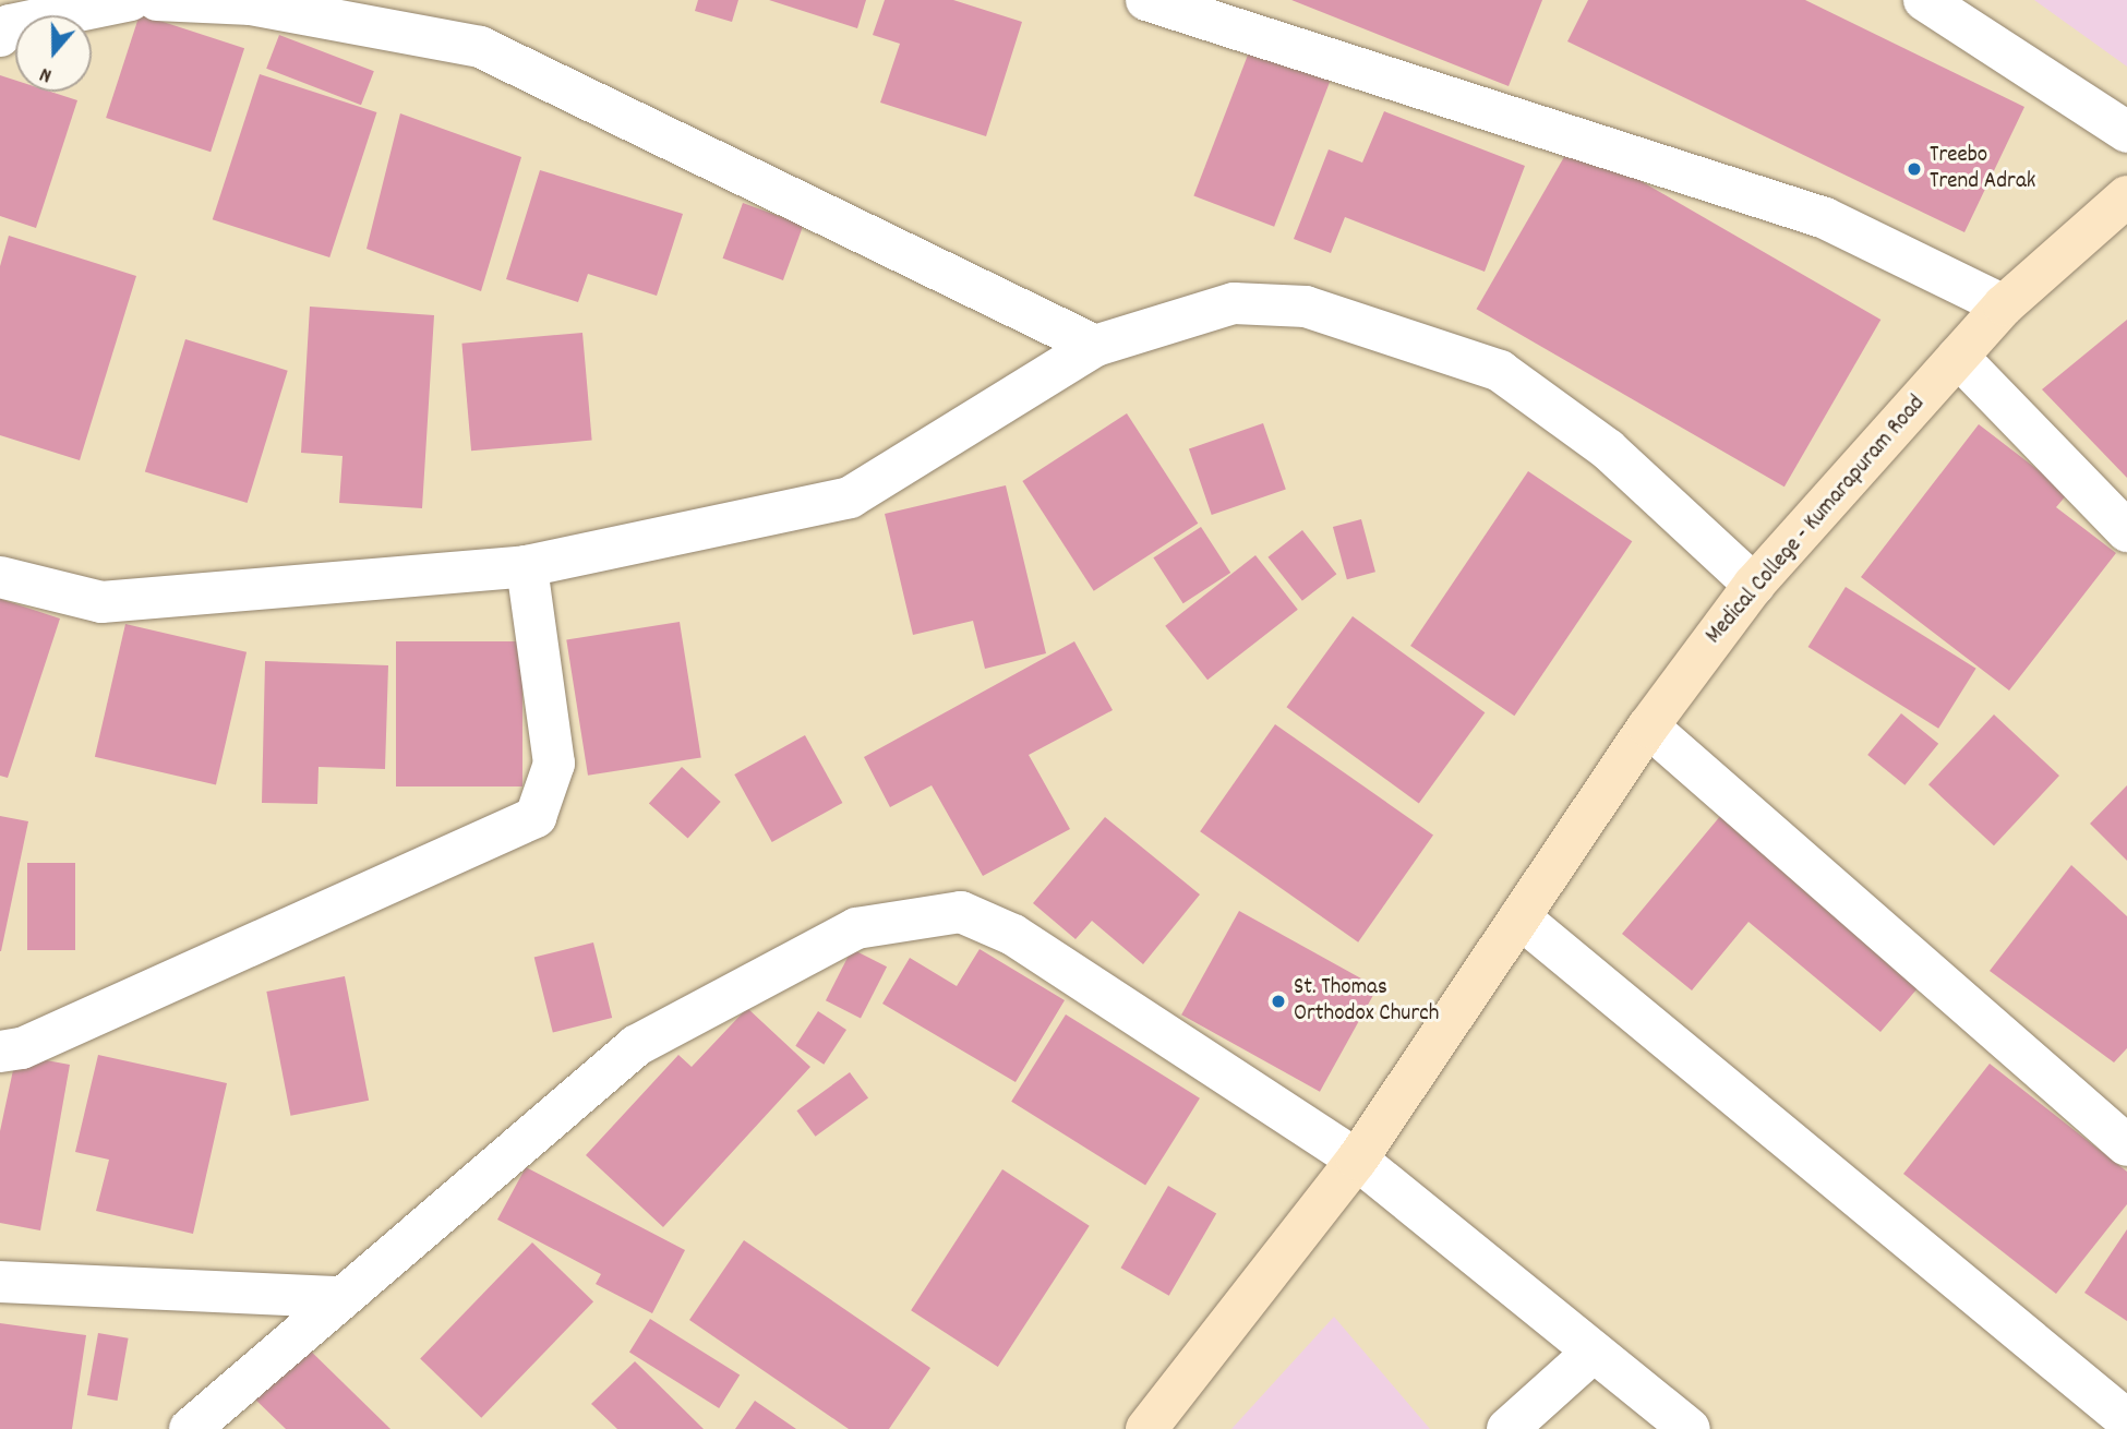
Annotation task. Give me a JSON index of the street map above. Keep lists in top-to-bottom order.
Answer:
{
  "streets": {
    "main road": ["Medical College - Kumarapuram Road"]
  },
  "places": ["Treebo Trend Adrak", "St. Thomas Orthodox Church"],
  "north": "bottom"
}
